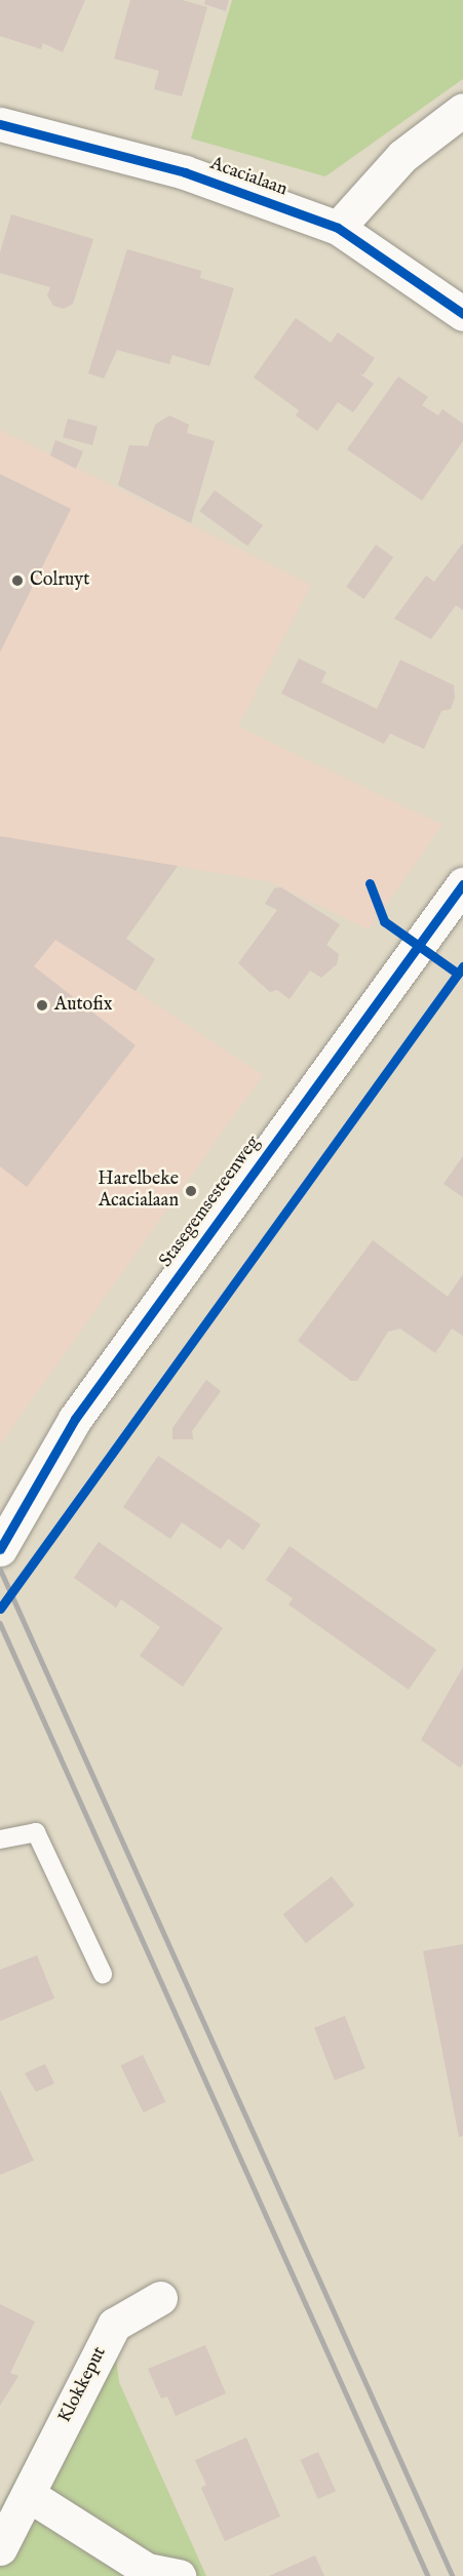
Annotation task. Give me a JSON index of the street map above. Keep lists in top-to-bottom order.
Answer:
{
  "streets": {
    "street": ["Acacialaan", "Stasegemsesteenweg", "Klokkeput"]
  },
  "places": ["Colruyt", "Autofix", "Harelbeke Acacialaan"]
}
